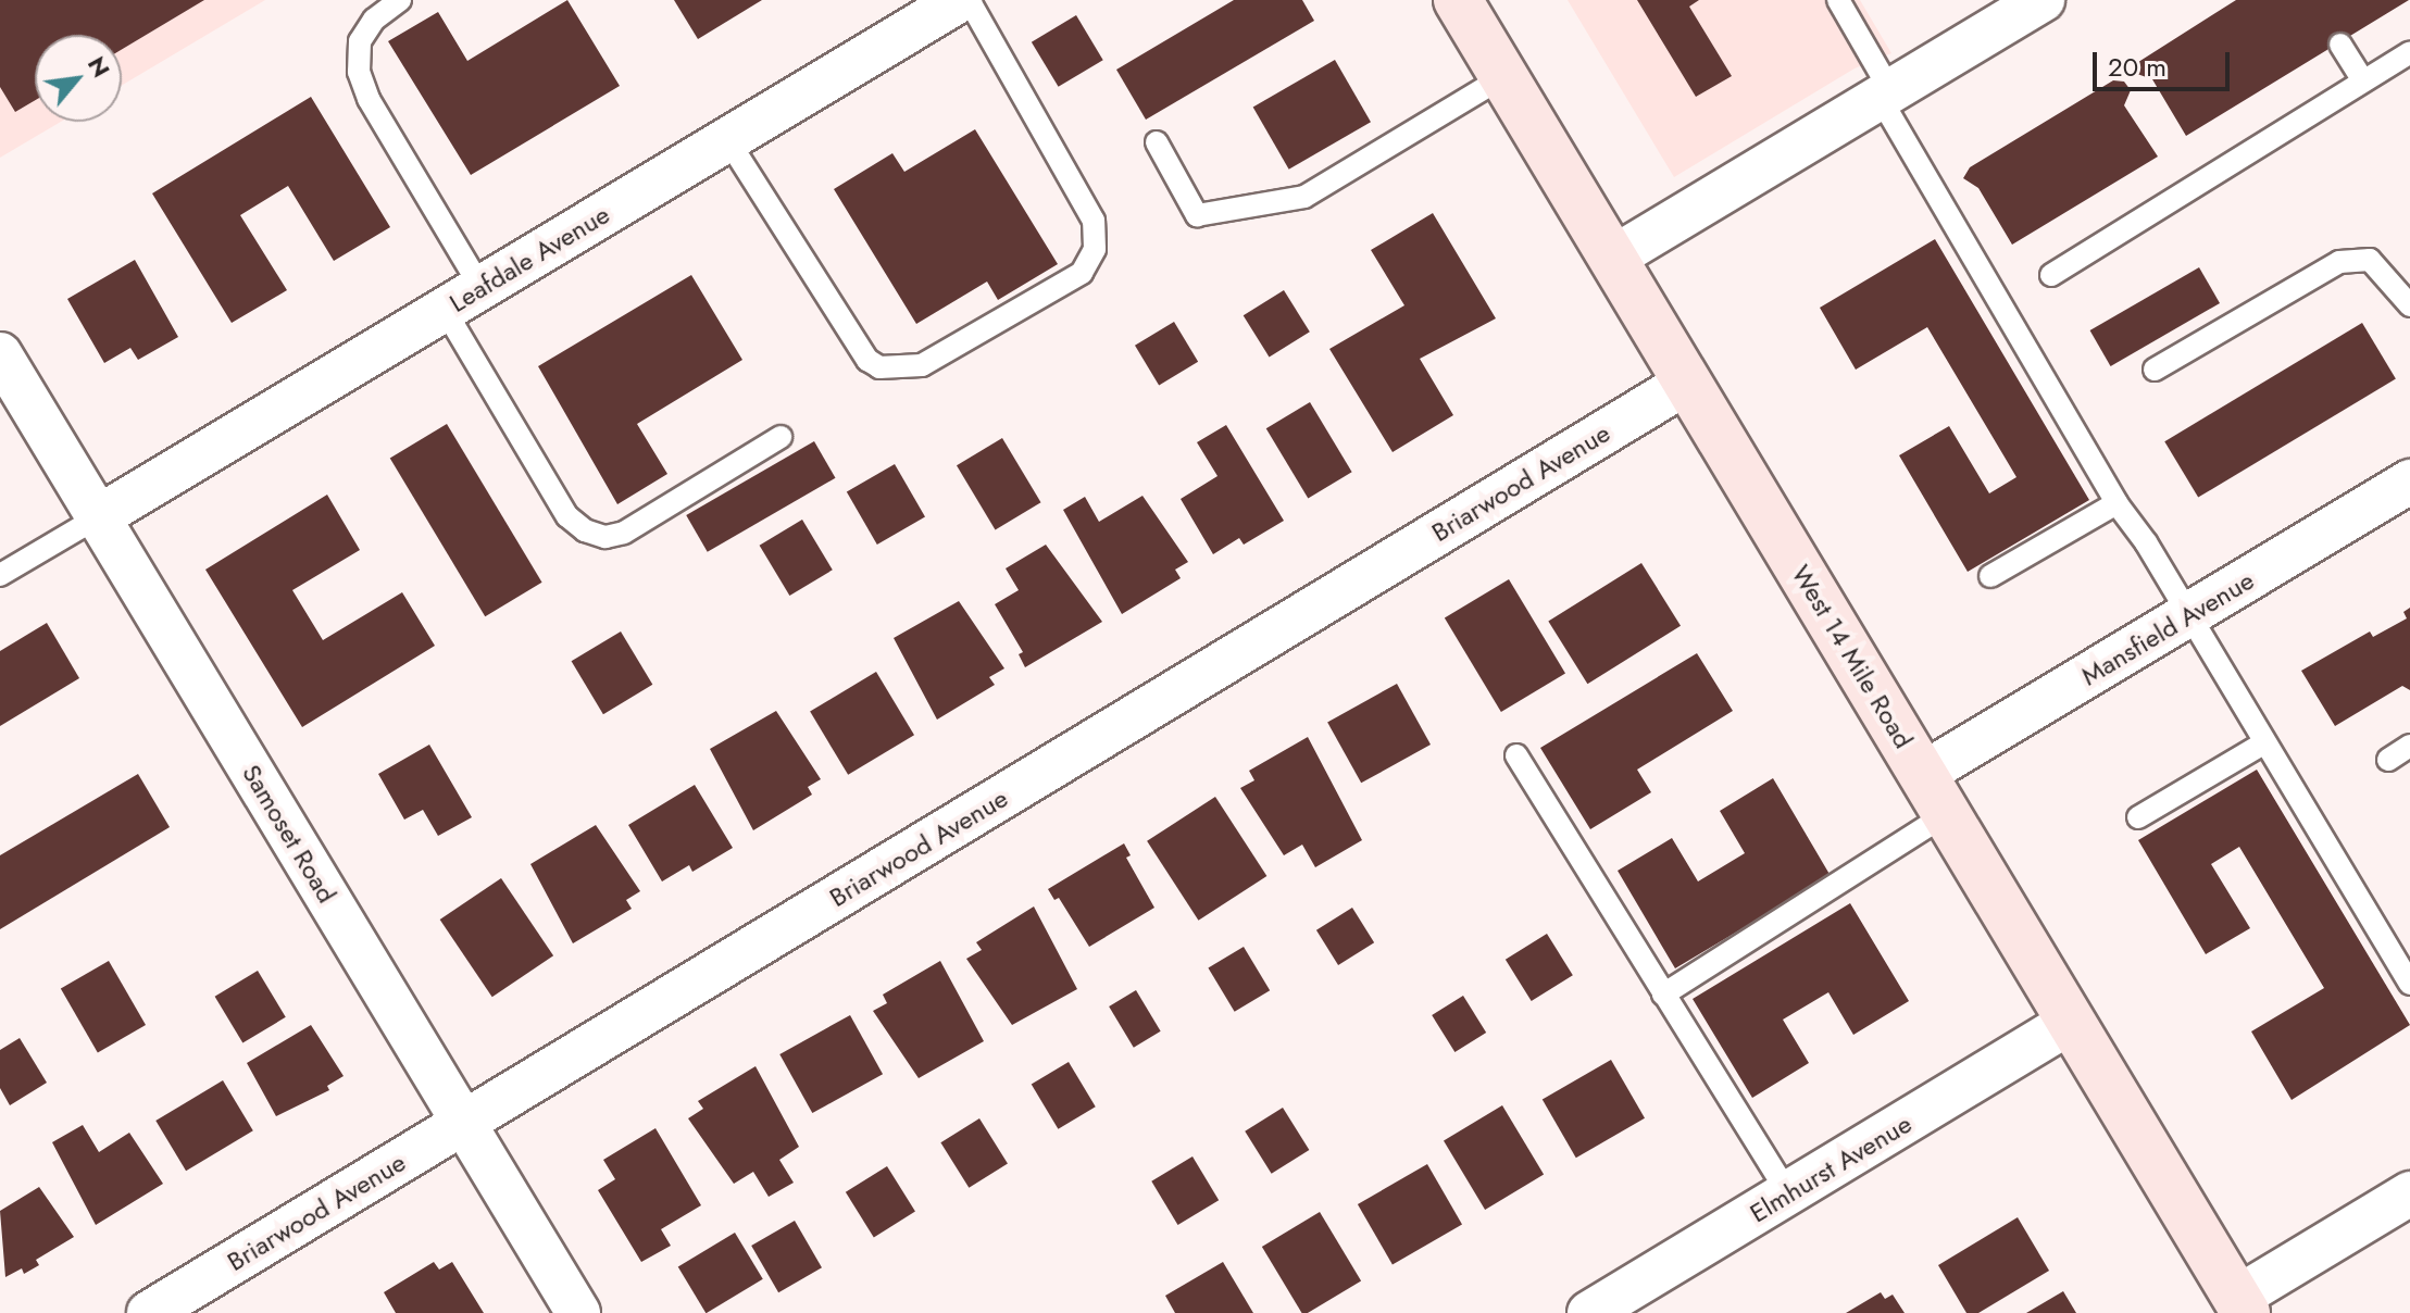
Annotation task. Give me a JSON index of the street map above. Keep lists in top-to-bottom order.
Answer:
{
  "streets": {
    "main road": ["West 14 Mile Road"],
    "street": [
      "Leafdale Avenue",
      "Briarwood Avenue",
      "Mansfield Avenue",
      "Samoset Road",
      "Elmhurst Avenue"
    ]
  },
  "crossings": [
    ["Leafdale Avenue", "Samoset Road"],
    ["Briarwood Avenue", "West 14 Mile Road"],
    ["Briarwood Avenue", "Samoset Road"],
    ["Mansfield Avenue", "West 14 Mile Road"],
    ["West 14 Mile Road", "Elmhurst Avenue"]
  ],
  "scale_bar": "20 m",
  "north": "top right"
}
